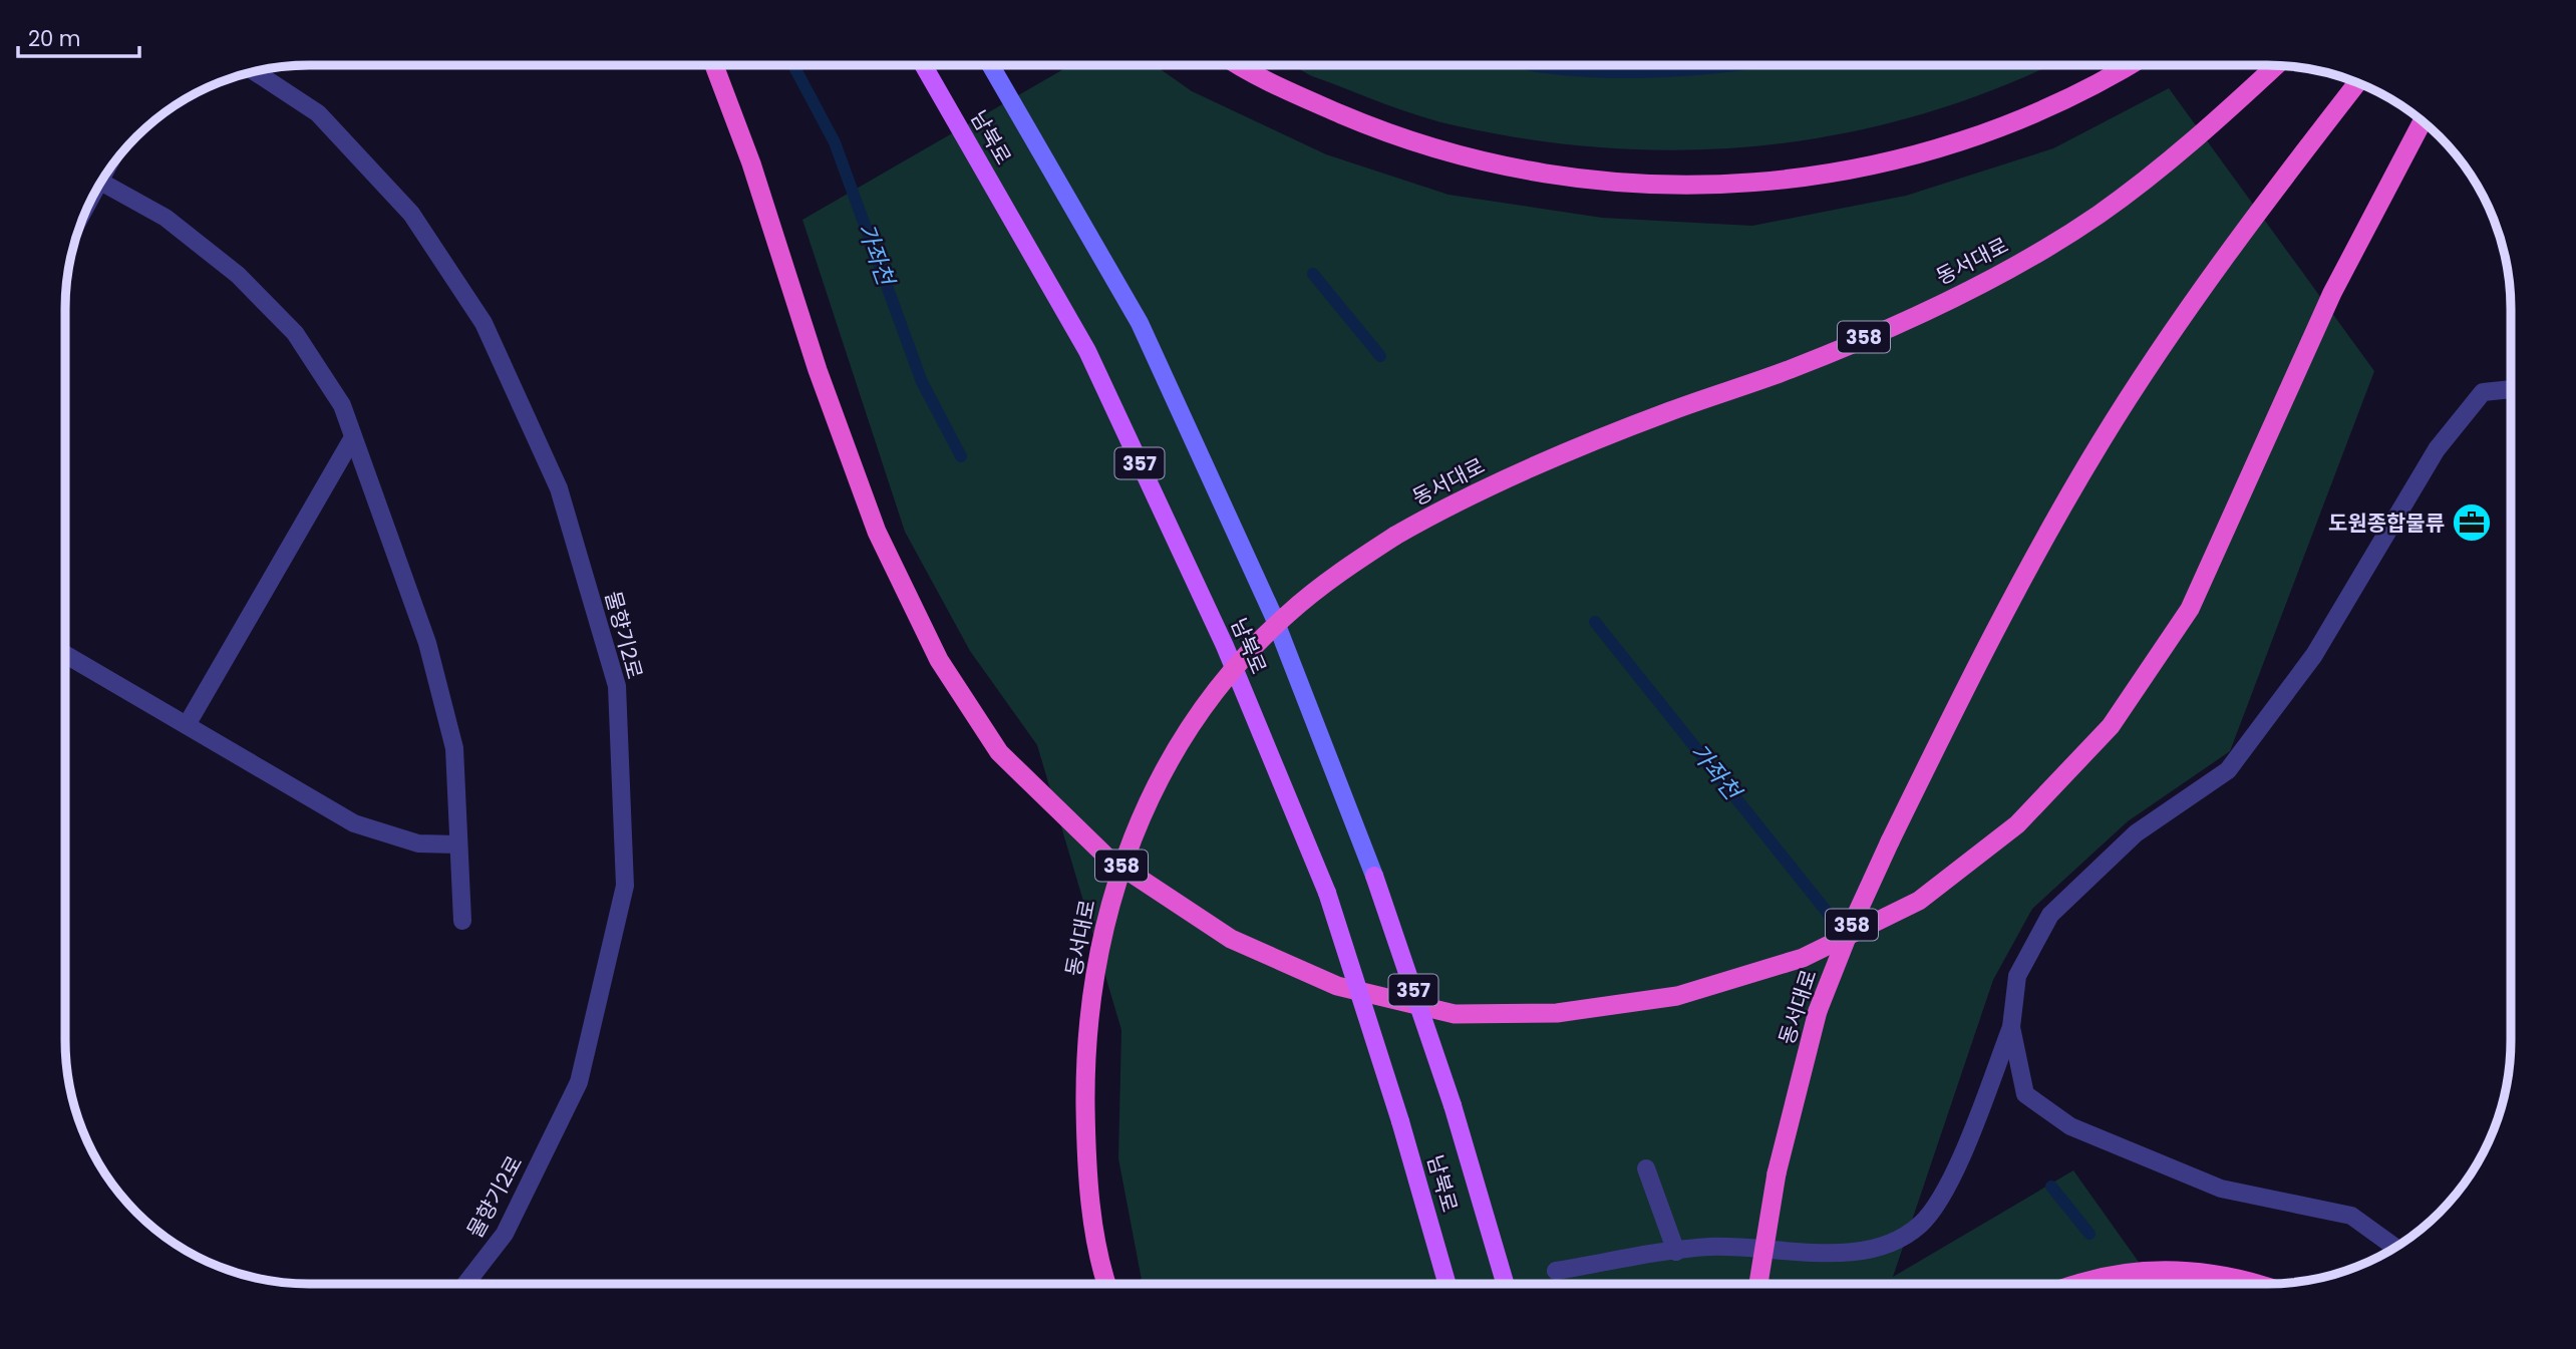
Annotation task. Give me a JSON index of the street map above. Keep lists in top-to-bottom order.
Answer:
{
  "streets": {
    "highway": ["동서대로", "358"],
    "main road": ["남북로", "357"],
    "street": ["물향기2로"]
  },
  "water": ["가좌천"],
  "places": {
    "office": ["도원종합물류"]
  },
  "scale_bar": "20 m"
}
